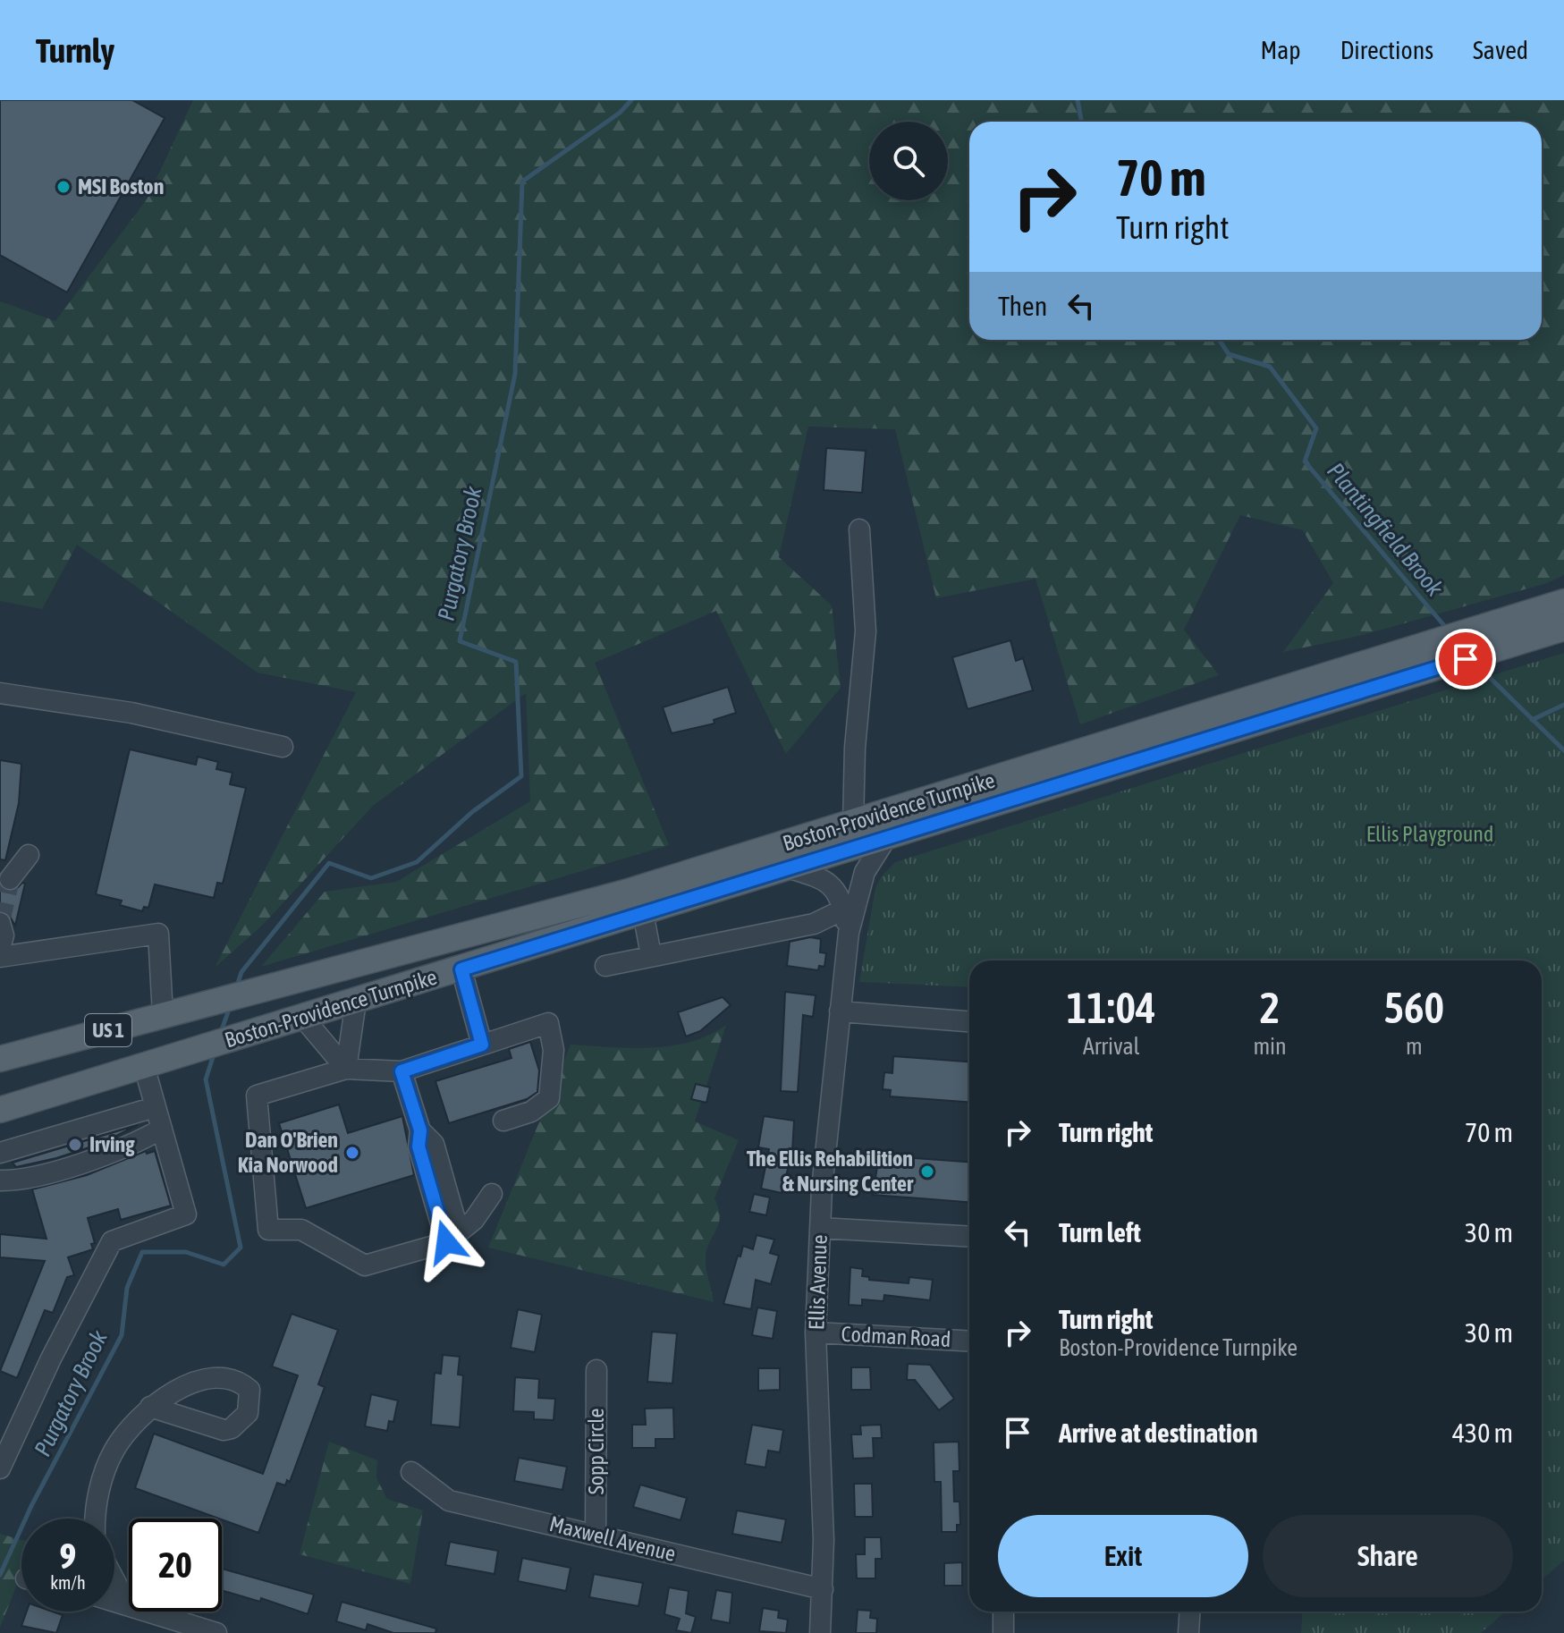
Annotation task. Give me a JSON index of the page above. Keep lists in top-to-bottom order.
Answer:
{
  "streets": {
    "main road": ["Boston-Providence Turnpike", "US 1"],
    "street": [
      "Ellis Avenue",
      "Codman Road",
      "Sopp Circle",
      "Maxwell Avenue"
    ]
  },
  "crossings": [
    ["Boston-Providence Turnpike", "Ellis Avenue"],
    ["Ellis Avenue", "Codman Road"],
    ["Ellis Avenue", "Maxwell Avenue"],
    ["Sopp Circle", "Maxwell Avenue"]
  ],
  "water": ["Plantingfield Brook", "Purgatory Brook"],
  "parks": ["Ellis Playground"],
  "places": [
    "MSI Boston",
    "Irving",
    "Dan O'Brien Kia Norwood",
    "The Ellis Rehabilition & Nursing Center"
  ],
  "page": {
    "header": "Turnly",
    "nav": ["Map", "Directions", "Saved"],
    "turn": ["70 m", "Turn right"],
    "then": "Then",
    "eta": [
      "11:04",
      "Arrival",
      "2",
      "min",
      "560",
      "m"
    ],
    "list": [
      {
        "name": "Turn right",
        "value": "70 m"
      },
      {
        "name": "Turn left",
        "value": "30 m"
      },
      {
        "name": "Turn right",
        "note": "Boston-Providence Turnpike",
        "value": "30 m"
      },
      {
        "name": "Arrive at destination",
        "value": "430 m"
      }
    ],
    "buttons": ["Exit", "Share"],
    "speed": "9 km/h",
    "limit": "20"
  }
}
